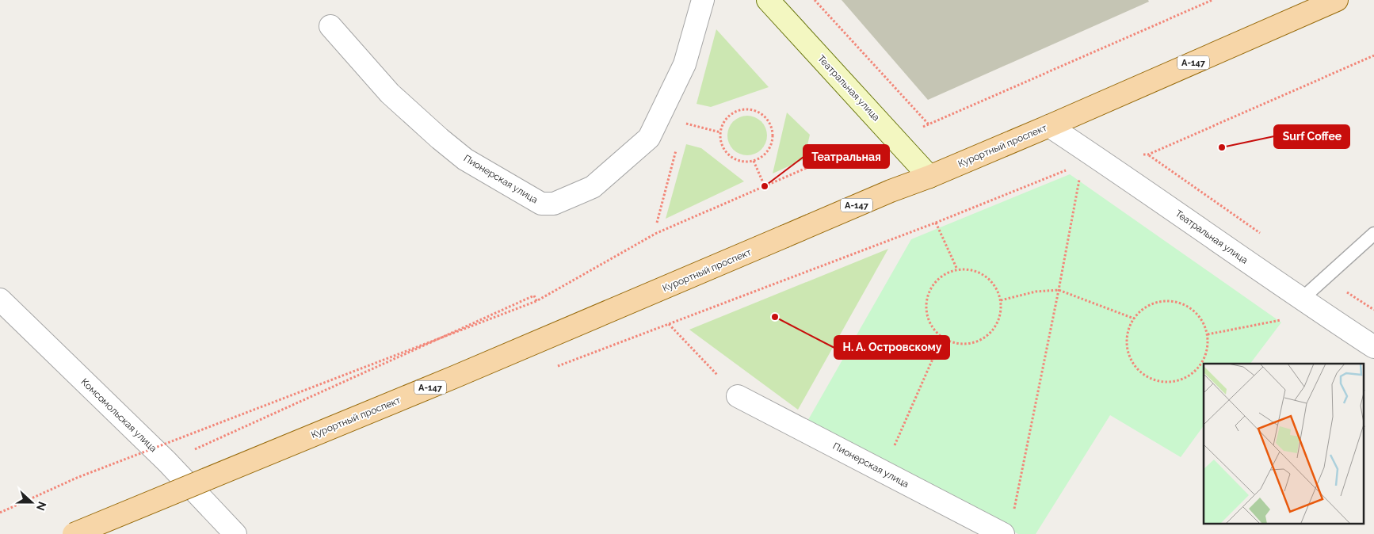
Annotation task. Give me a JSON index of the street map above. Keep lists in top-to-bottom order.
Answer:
{
  "streets": {
    "main road": ["А-147", "Театральная улица", "Курортный проспект"],
    "street": ["Пионерская улица", "Комсомольская улица"]
  },
  "crossings": [
    ["Театральная улица", "Курортный проспект"]
  ],
  "places": ["Surf Coffee", "Театральная", "Н. А. Островскому"],
  "north": "right"
}
